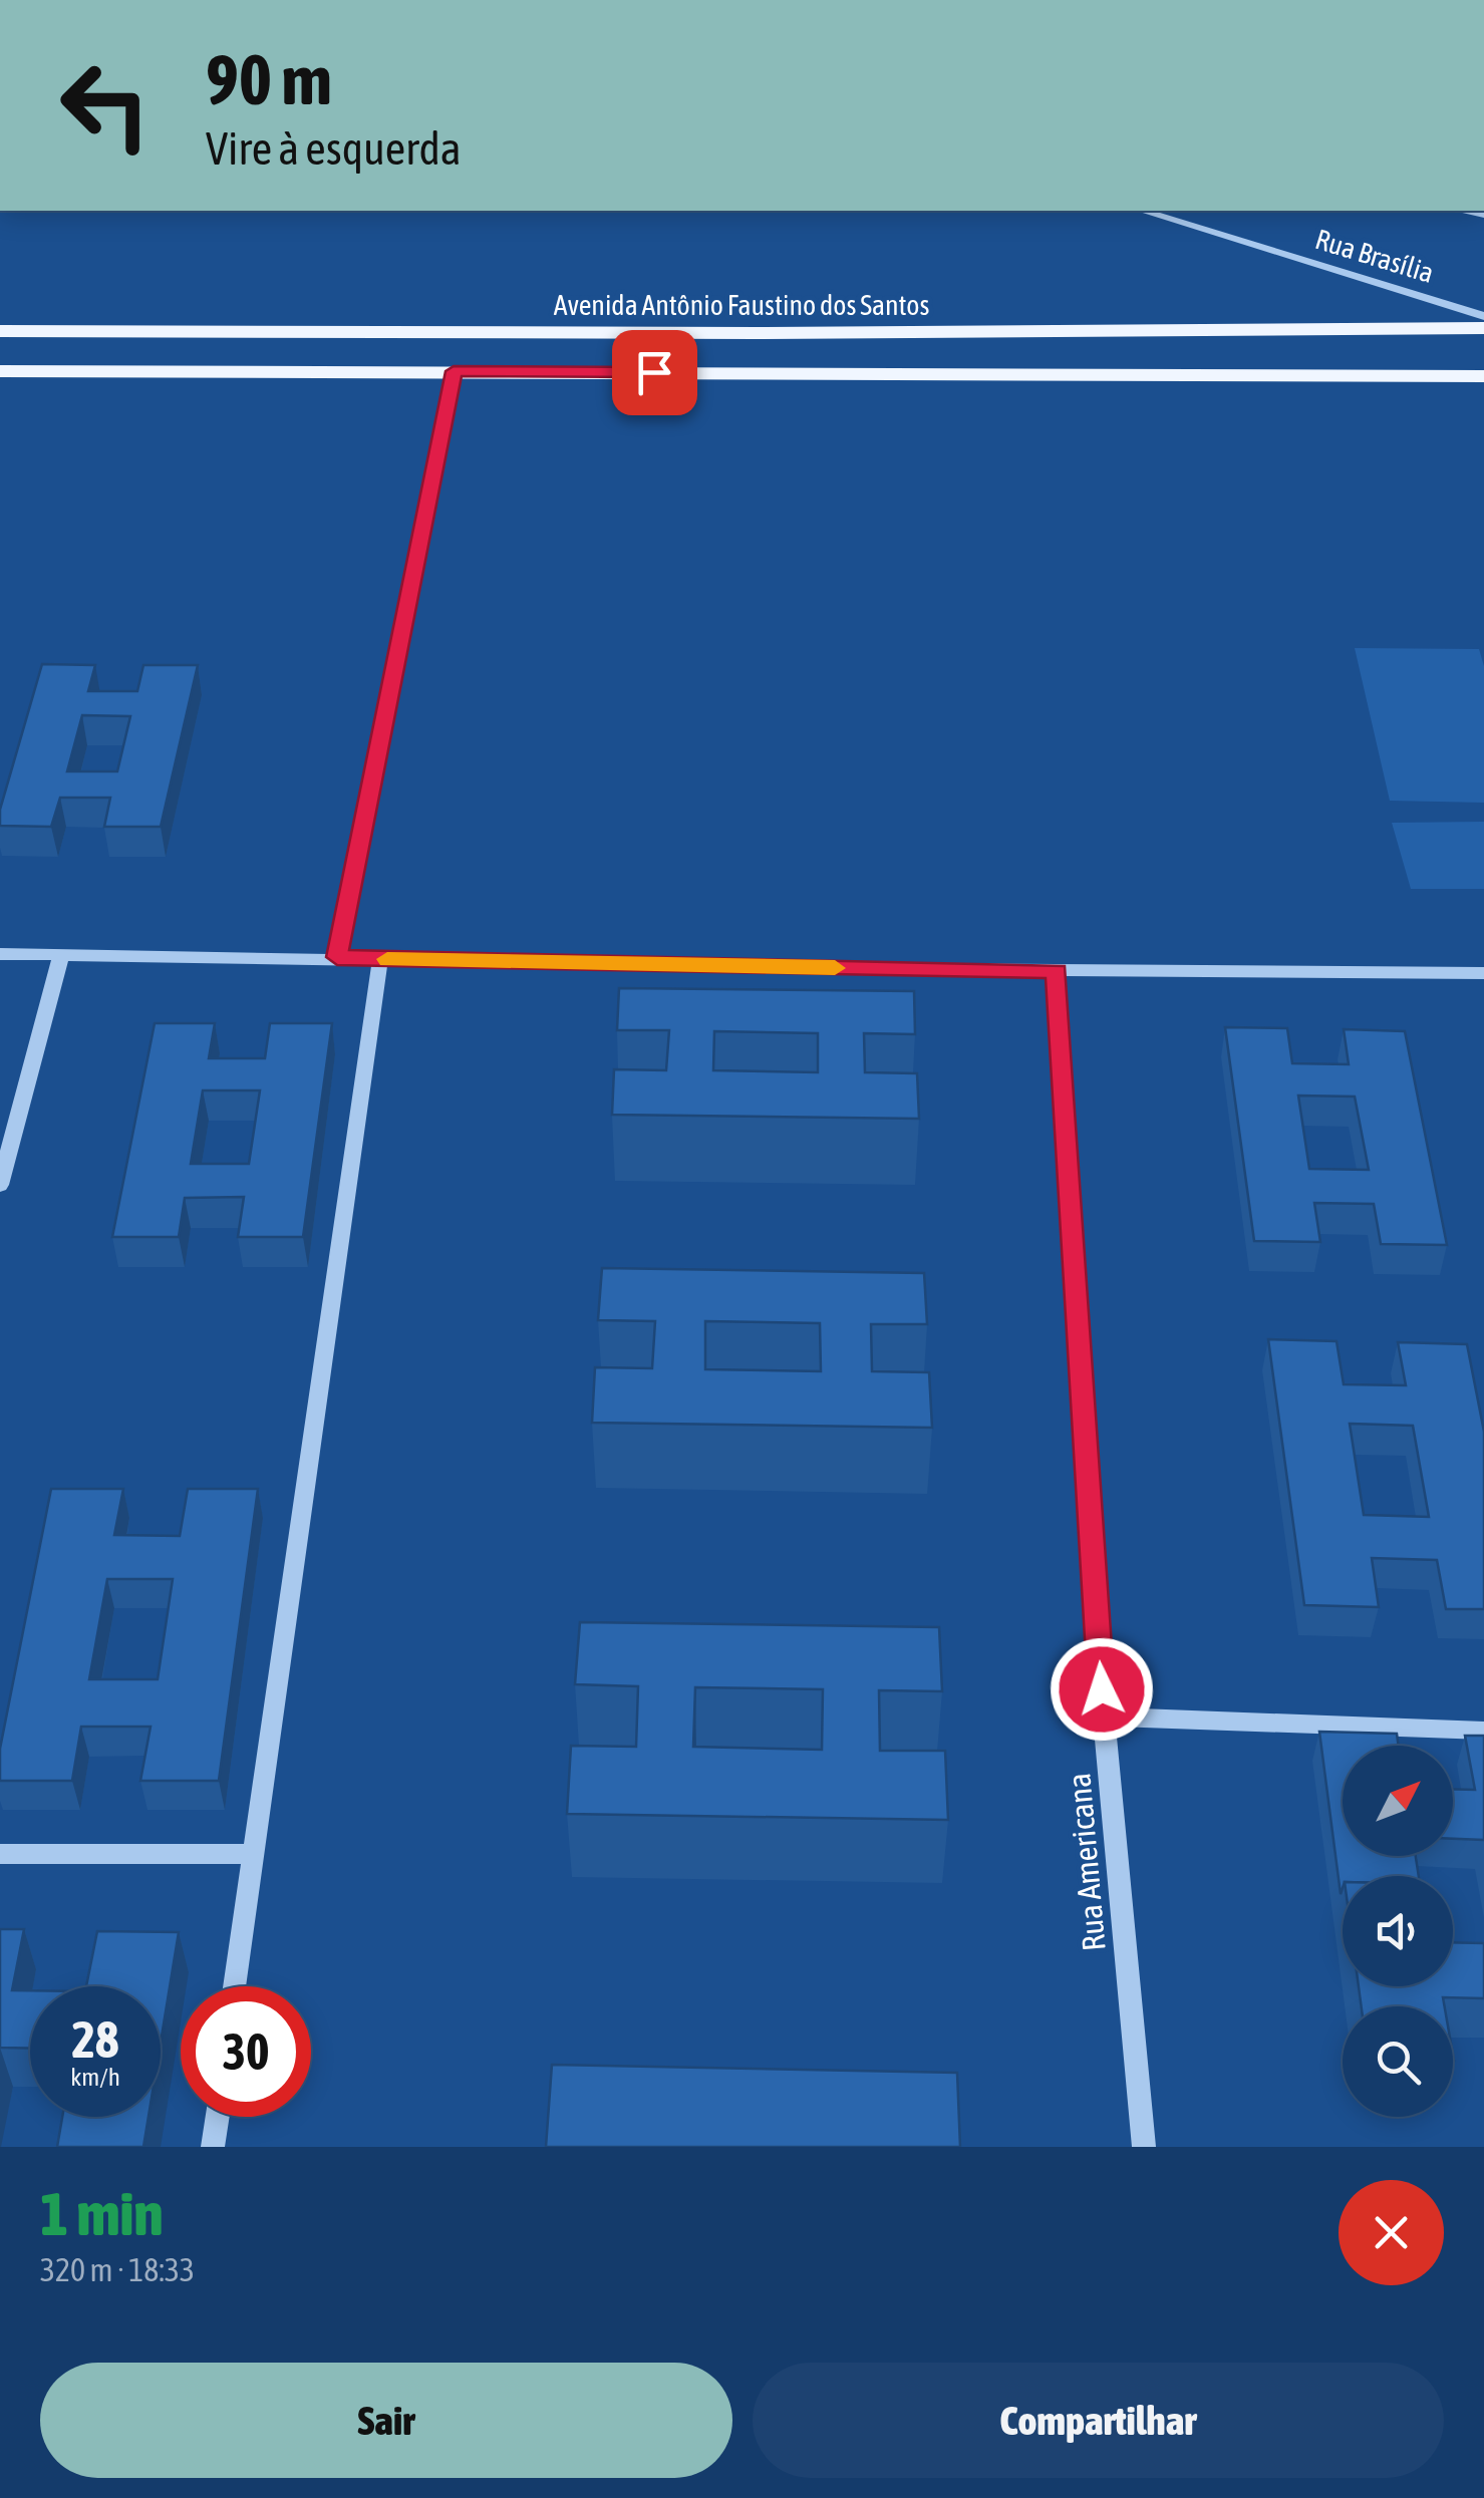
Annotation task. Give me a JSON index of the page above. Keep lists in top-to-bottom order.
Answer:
{
  "streets": {
    "main road": ["Avenida Antônio Faustino dos Santos"],
    "street": ["Rua Brasília", "Rua Americana"]
  },
  "north": "top right",
  "page": {
    "turn": ["90 m", "Vire à esquerda"],
    "speed": "28 km/h",
    "limit": "30",
    "heading": ["1 min", "320 m · 18:33"],
    "buttons": ["Sair", "Compartilhar"]
  }
}
